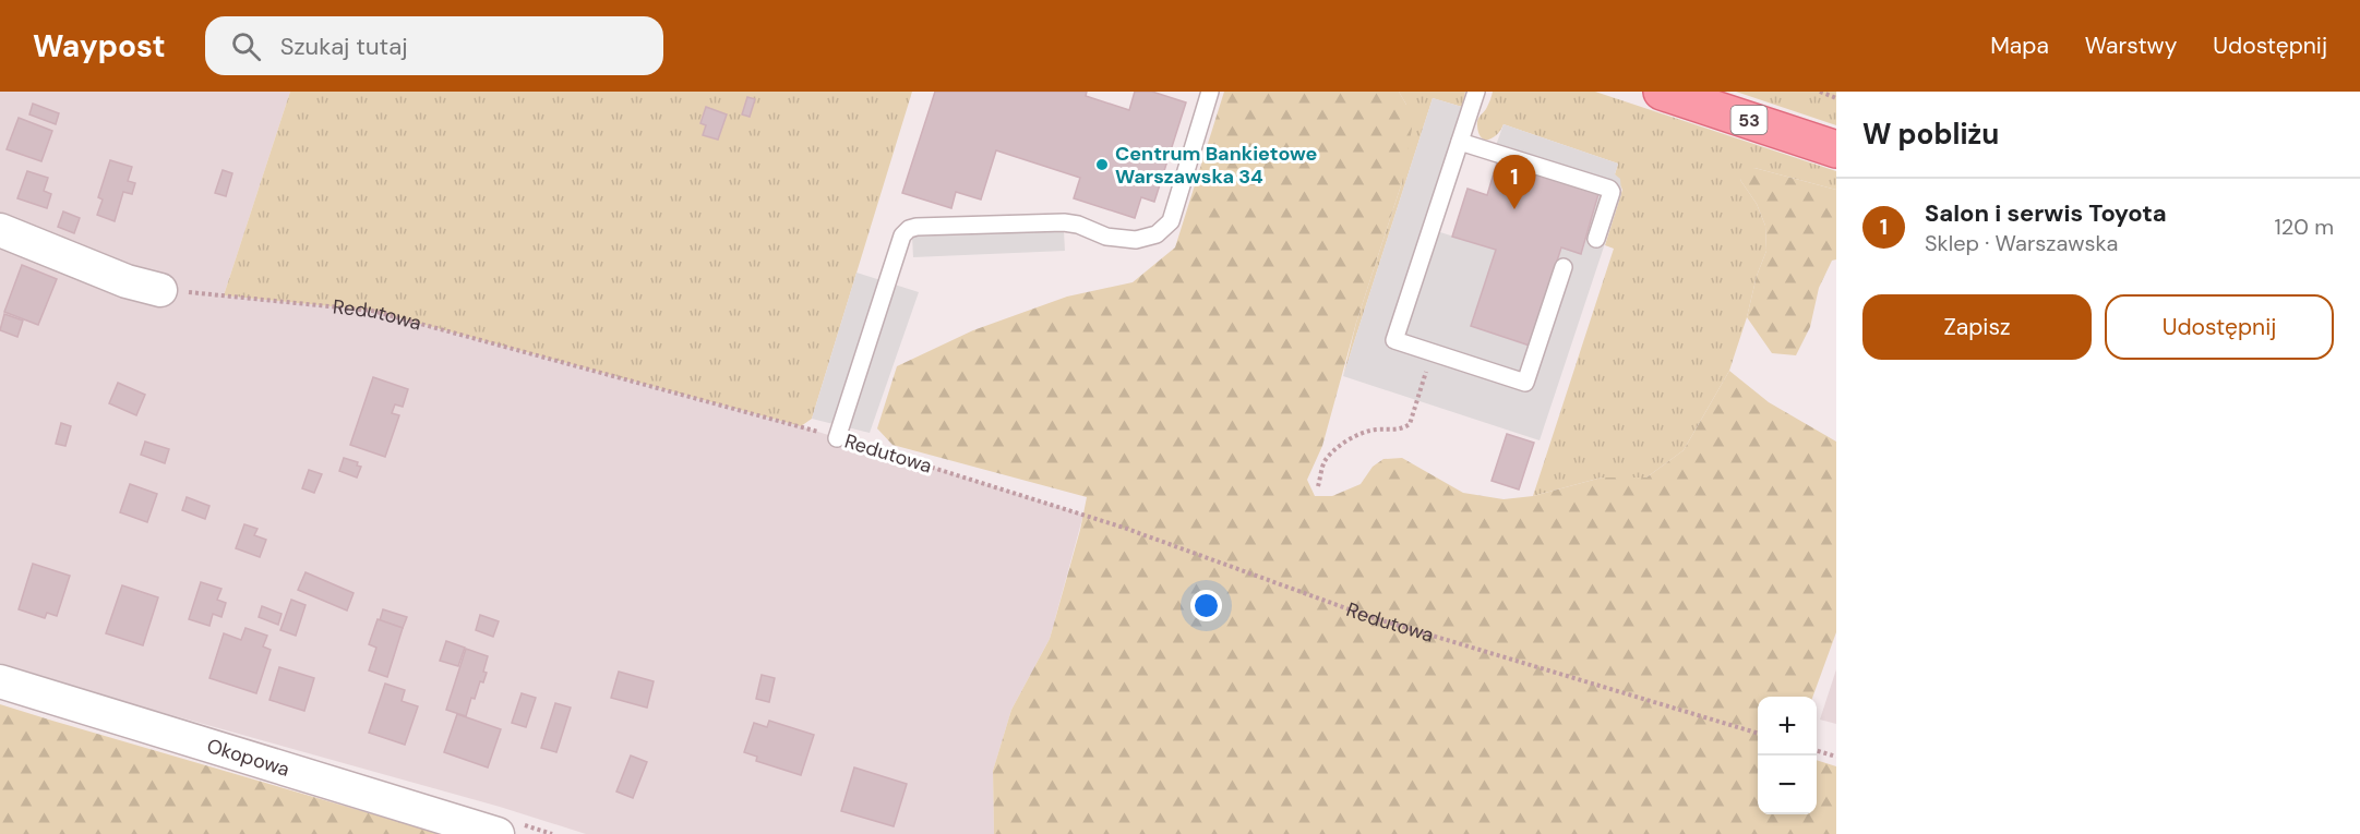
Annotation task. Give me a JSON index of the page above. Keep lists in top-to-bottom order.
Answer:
{
  "streets": {
    "main road": ["53"],
    "street": ["Okopowa"],
    "path": ["Redutowa"]
  },
  "places": ["Centrum Bankietowe Warszawska 34"],
  "page": {
    "header": "Waypost",
    "search": "Szukaj tutaj",
    "nav": ["Mapa", "Warstwy", "Udostępnij"],
    "heading": "W pobliżu",
    "pins": "1",
    "list": [
      {
        "mark": "1",
        "name": "Salon i serwis Toyota",
        "note": "Sklep · Warszawska",
        "value": "120 m"
      }
    ],
    "buttons": ["Zapisz", "Udostępnij"],
    "map_buttons": ["+", "−"]
  }
}
